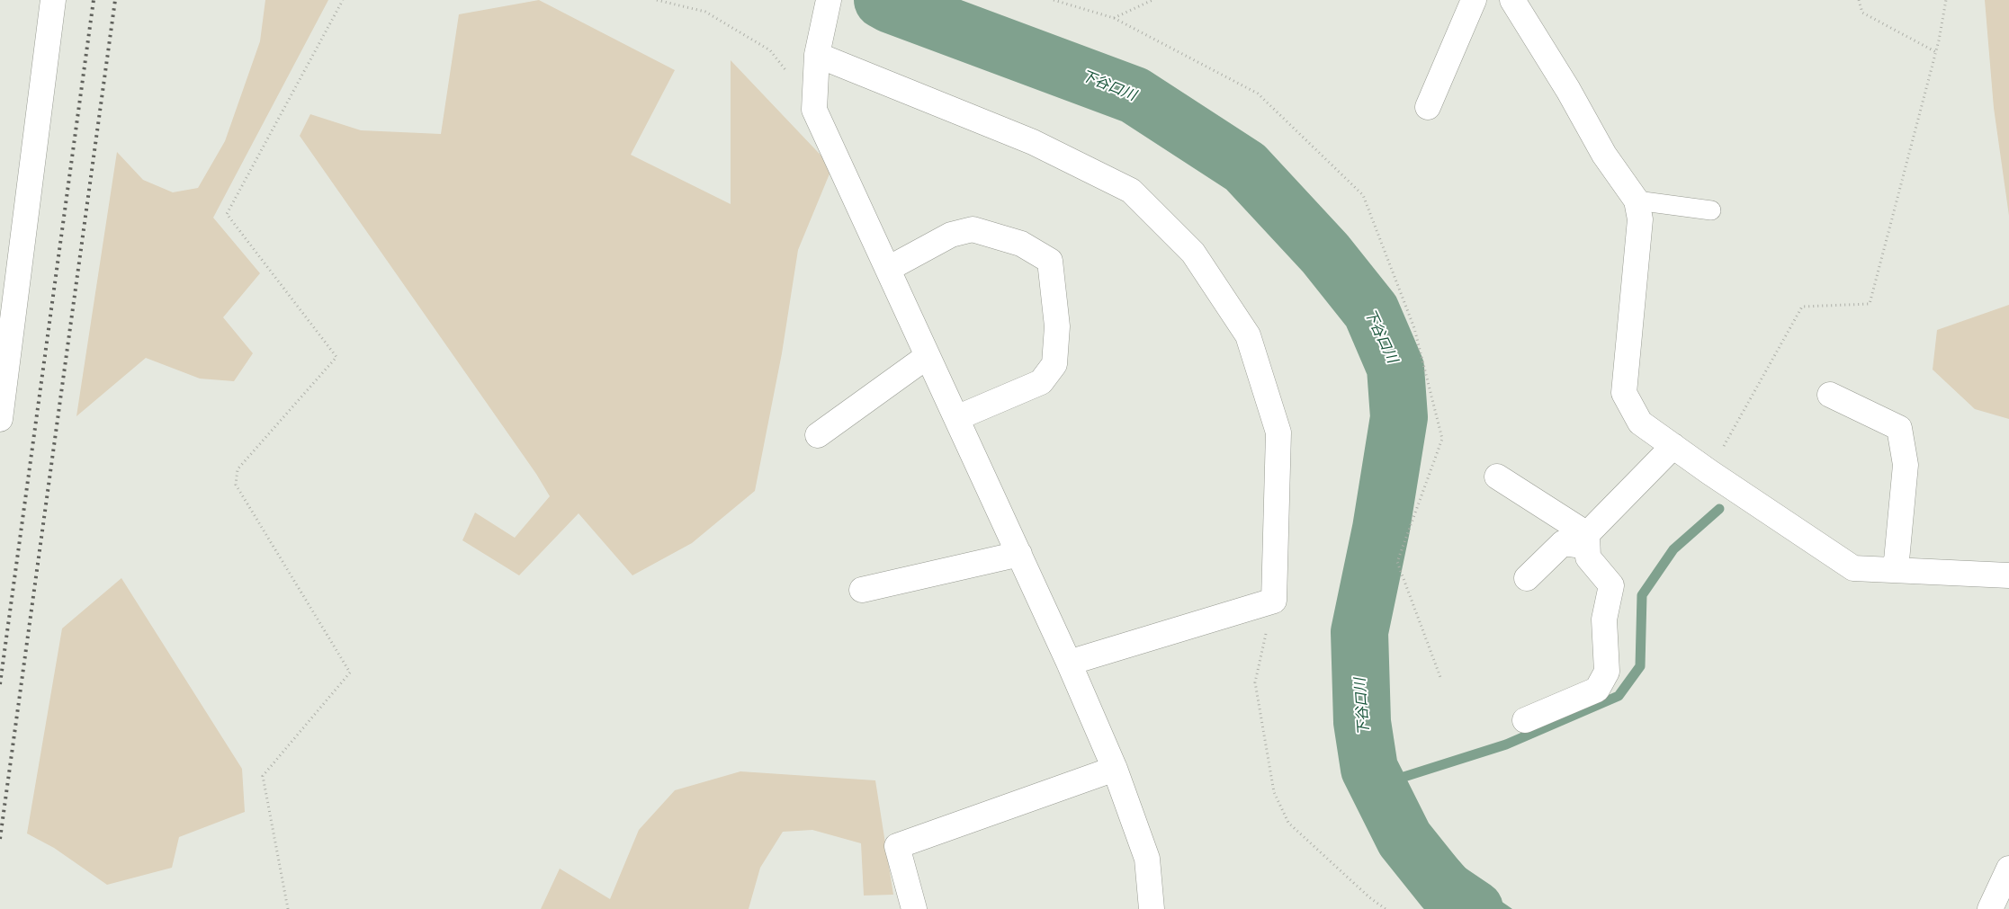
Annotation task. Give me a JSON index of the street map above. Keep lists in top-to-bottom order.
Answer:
{
  "water": ["下谷口川"]
}
